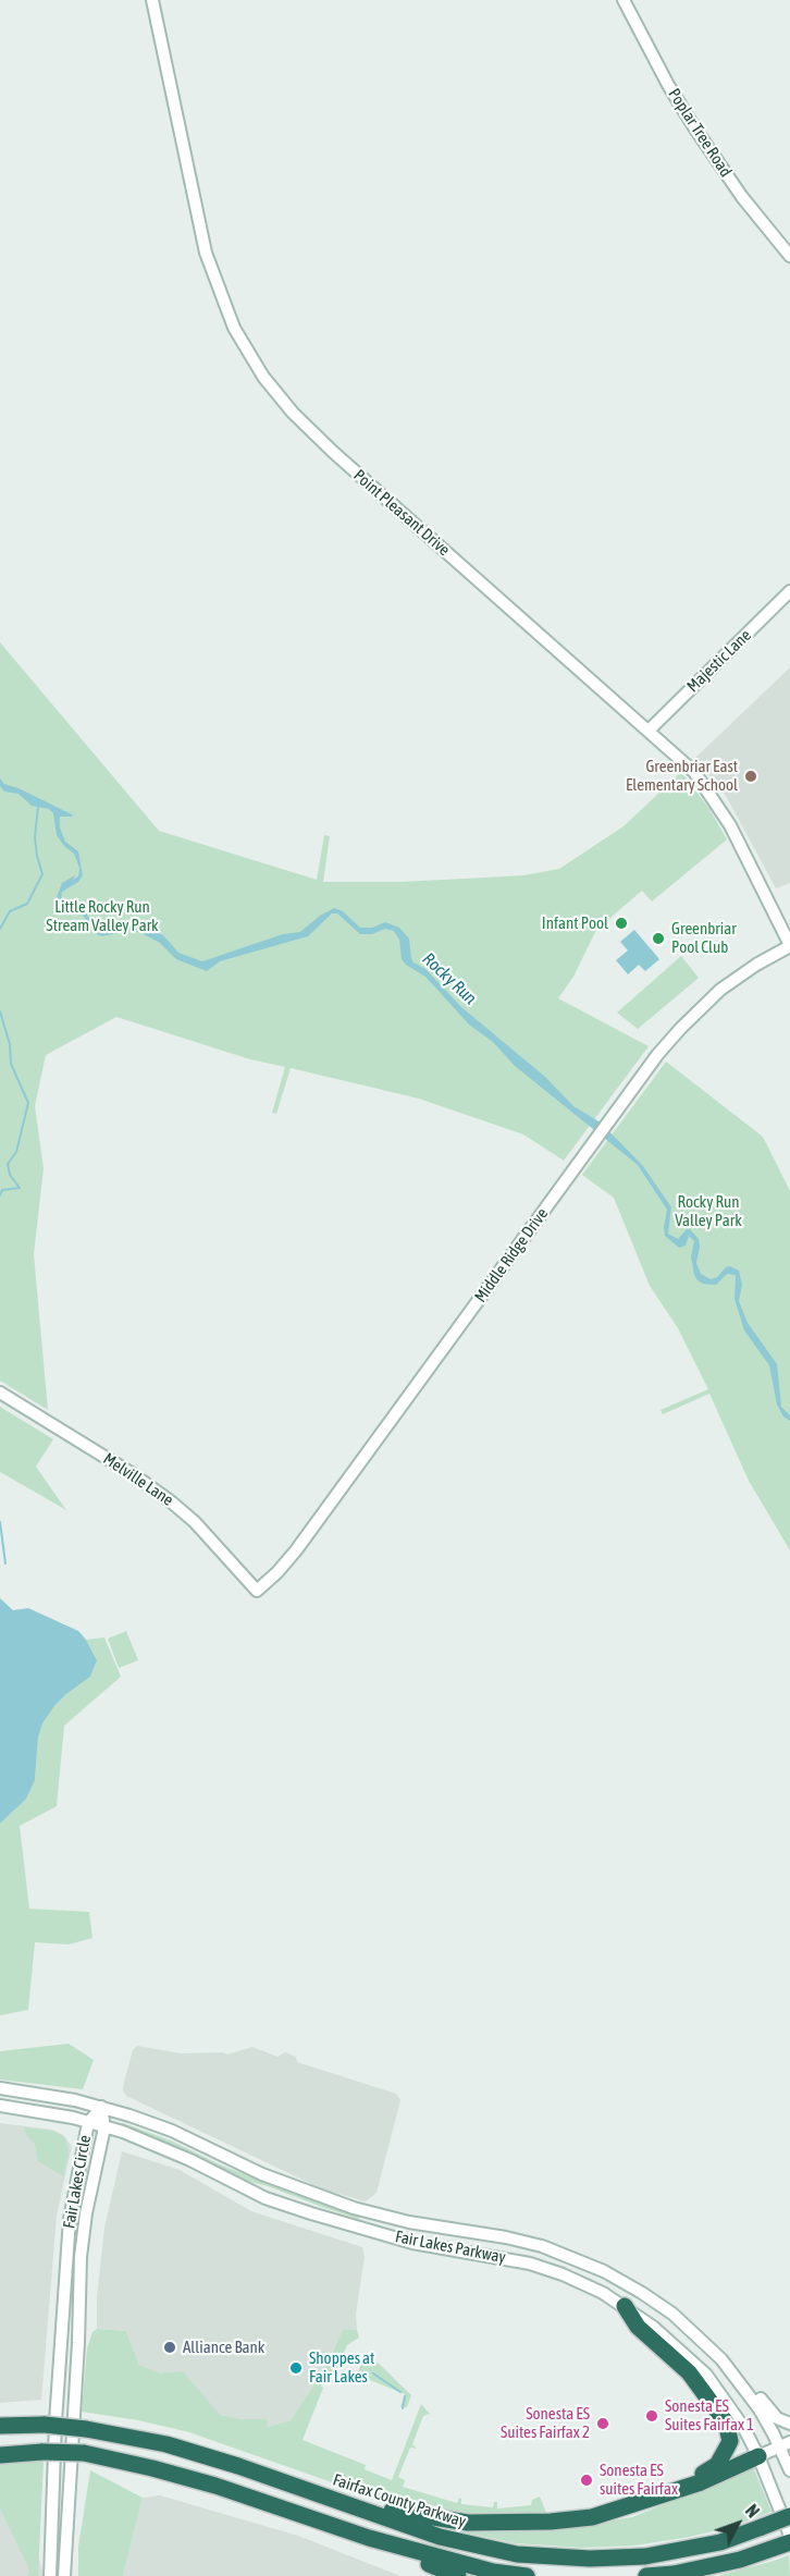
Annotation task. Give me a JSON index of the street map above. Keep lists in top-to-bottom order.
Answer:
{
  "streets": {
    "highway": ["Fairfax County Parkway"],
    "street": [
      "Poplar Tree Road",
      "Point Pleasant Drive",
      "Majestic Lane",
      "Middle Ridge Drive",
      "Melville Lane",
      "Fair Lakes Circle",
      "Fair Lakes Parkway"
    ]
  },
  "crossings": [
    ["Point Pleasant Drive", "Majestic Lane"],
    ["Point Pleasant Drive", "Middle Ridge Drive"],
    ["Middle Ridge Drive", "Melville Lane"],
    ["Fair Lakes Circle", "Fair Lakes Parkway"]
  ],
  "water": ["Rocky Run"],
  "parks": ["Little Rocky Run Stream Valley Park", "Rocky Run Valley Park"],
  "places": [
    "Greenbriar East Elementary School",
    "Infant Pool",
    "Greenbriar Pool Club",
    "Alliance Bank",
    "Shoppes at Fair Lakes",
    "Sonesta ES Suites Fairfax 1",
    "Sonesta ES Suites Fairfax 2",
    "Sonesta ES suites Fairfax"
  ],
  "north": "top right"
}
